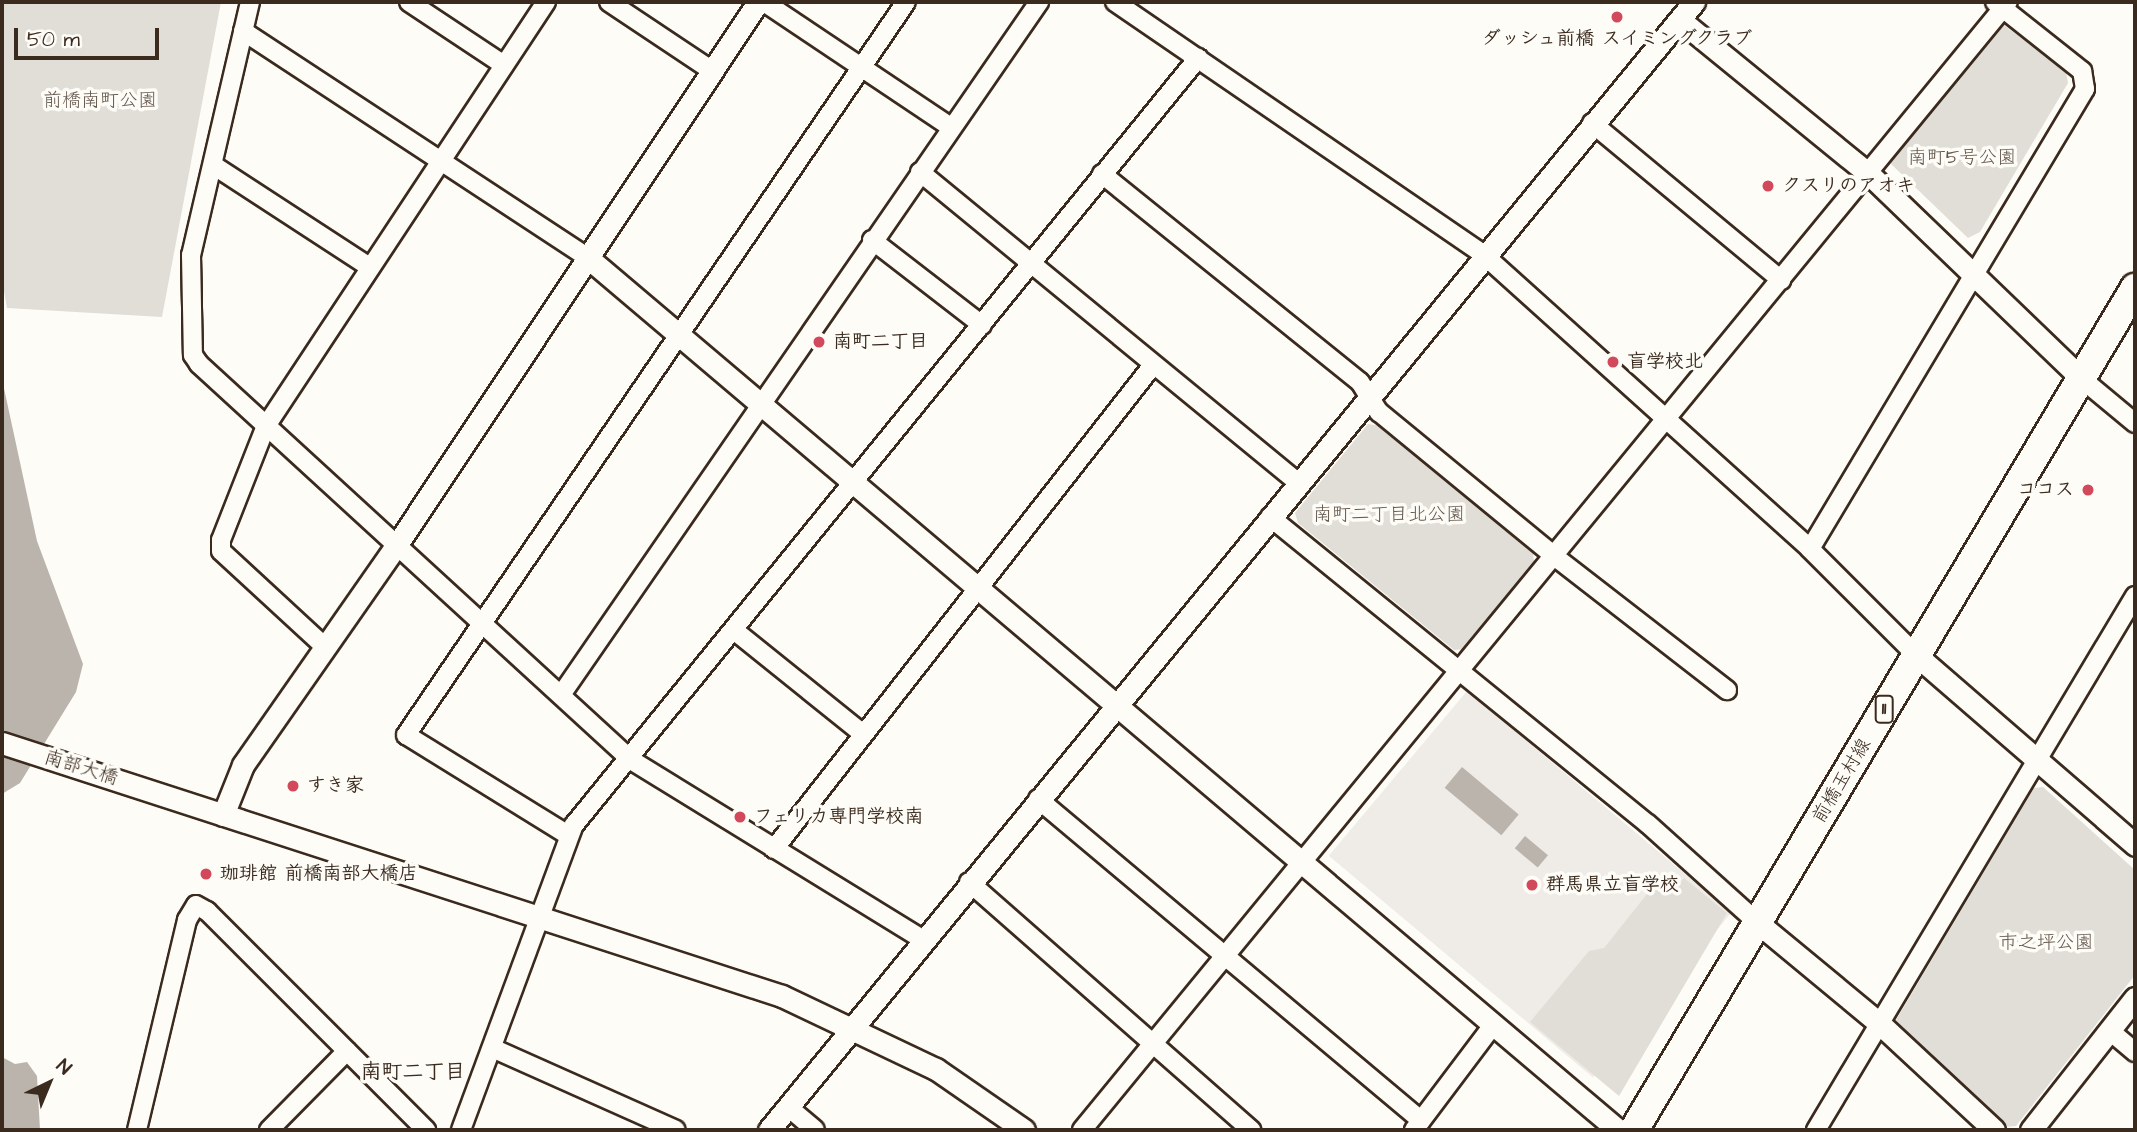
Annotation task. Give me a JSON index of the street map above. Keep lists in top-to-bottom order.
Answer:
{
  "streets": {
    "main road": ["11", "前橋玉村線"],
    "street": ["南部大橋"]
  },
  "districts": ["南町二丁目"],
  "parks": [
    "前橋南町公園",
    "南町5号公園",
    "南町二丁目北公園",
    "市之坪公園"
  ],
  "places": [
    "ダッシュ前橋 スイミングクラブ",
    "クスリのアオキ",
    "南町二丁目",
    "盲学校北",
    "ココス",
    "すき家",
    "フェリカ専門学校南",
    "珈琲館 前橋南部大橋店",
    "群馬県立盲学校"
  ],
  "scale_bar": "50 m",
  "north": "top right"
}
